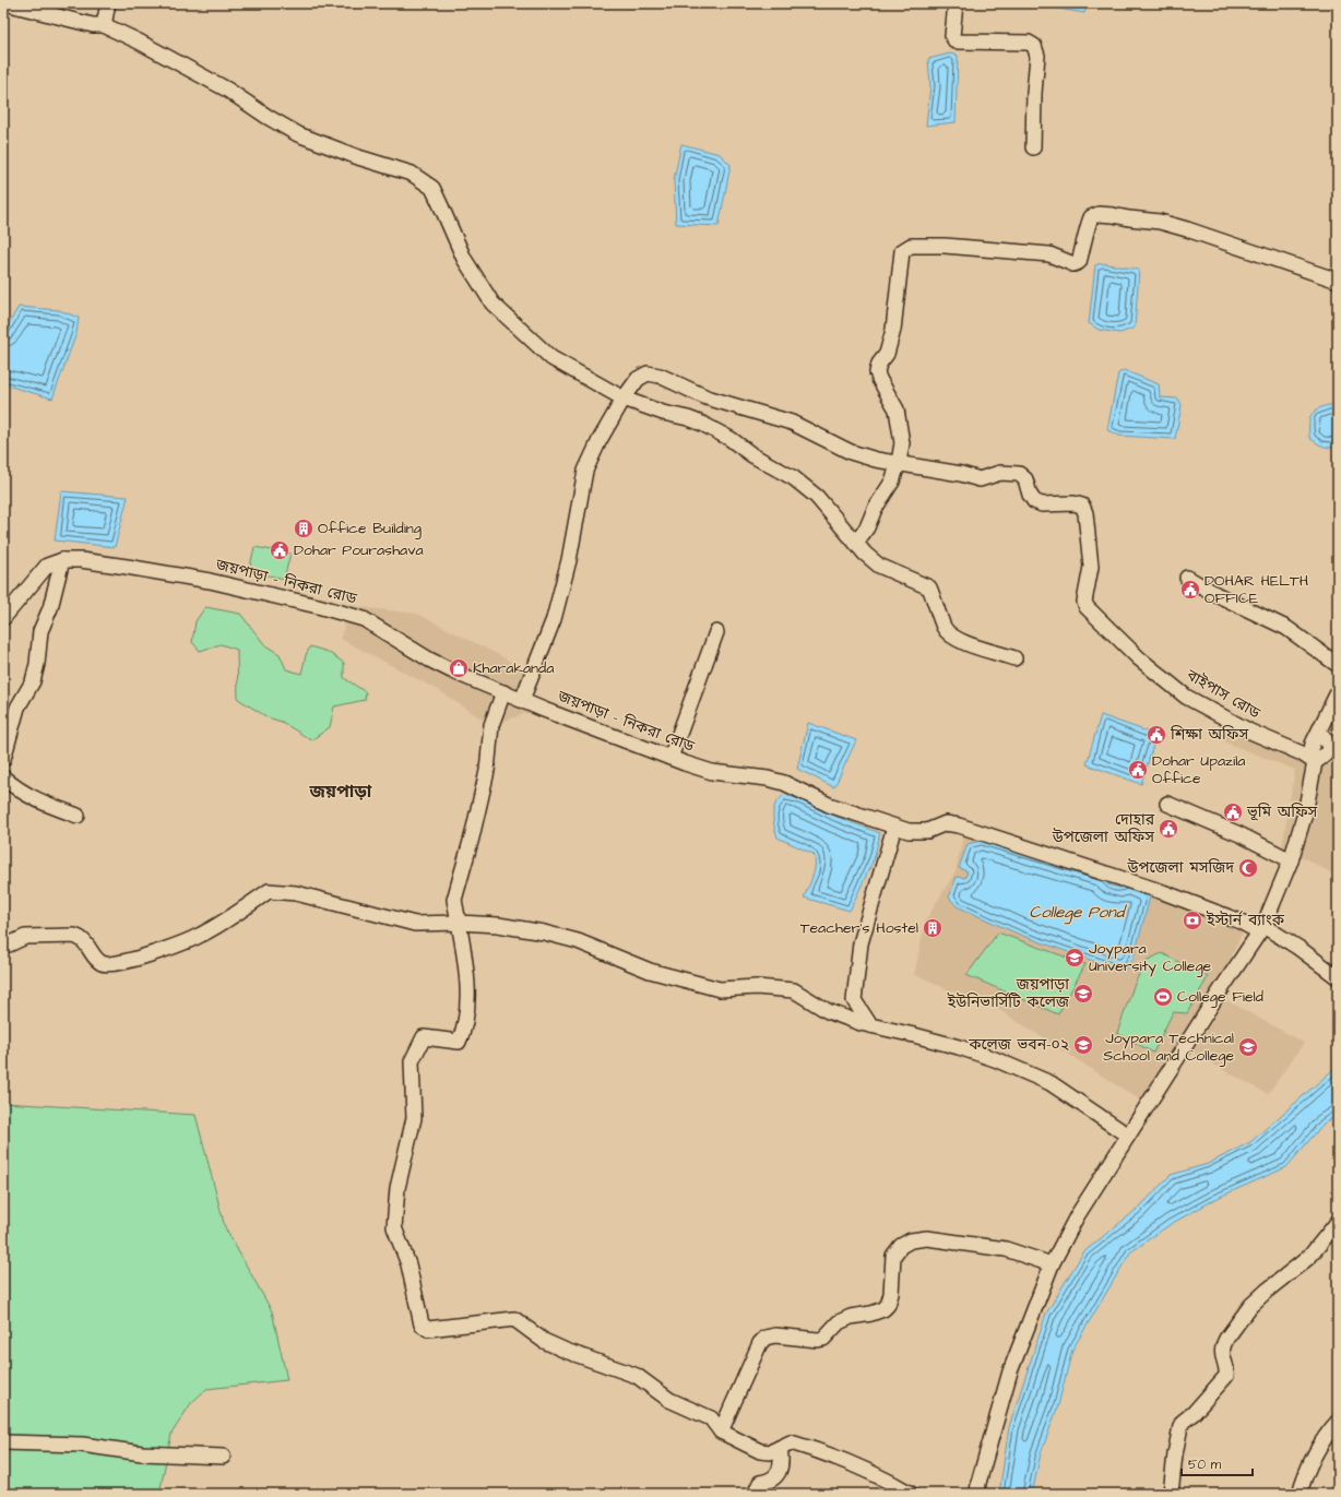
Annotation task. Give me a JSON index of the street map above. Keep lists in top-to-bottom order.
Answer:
{
  "streets": {
    "street": ["জয়পাড়া - নিকরা রোড", "বাইপাস রোড"]
  },
  "districts": ["জয়পাড়া"],
  "water": ["College Pond"],
  "places": {
    "building": ["Office Building", "Teacher's Hostel"],
    "public building": [
      "Dohar Pourashava",
      "DOHAR HELTH OFFICE",
      "শিক্ষা অফিস",
      "Dohar Upazila Office",
      "ভূমি অফিস",
      "দোহার উপজেলা অফিস"
    ],
    "shop": ["Kharakanda"],
    "mosque": ["উপজেলা মসজিদ"],
    "bank": ["ইস্টার্ন ব্যাংক"],
    "school or university": [
      "Joypara University College",
      "জয়পাড়া ইউনিভার্সিটি কলেজ",
      "কলেজ ভবন-০২",
      "Joypara Technical School and College"
    ],
    "sports": ["College Field"]
  },
  "scale_bar": "50 m"
}
